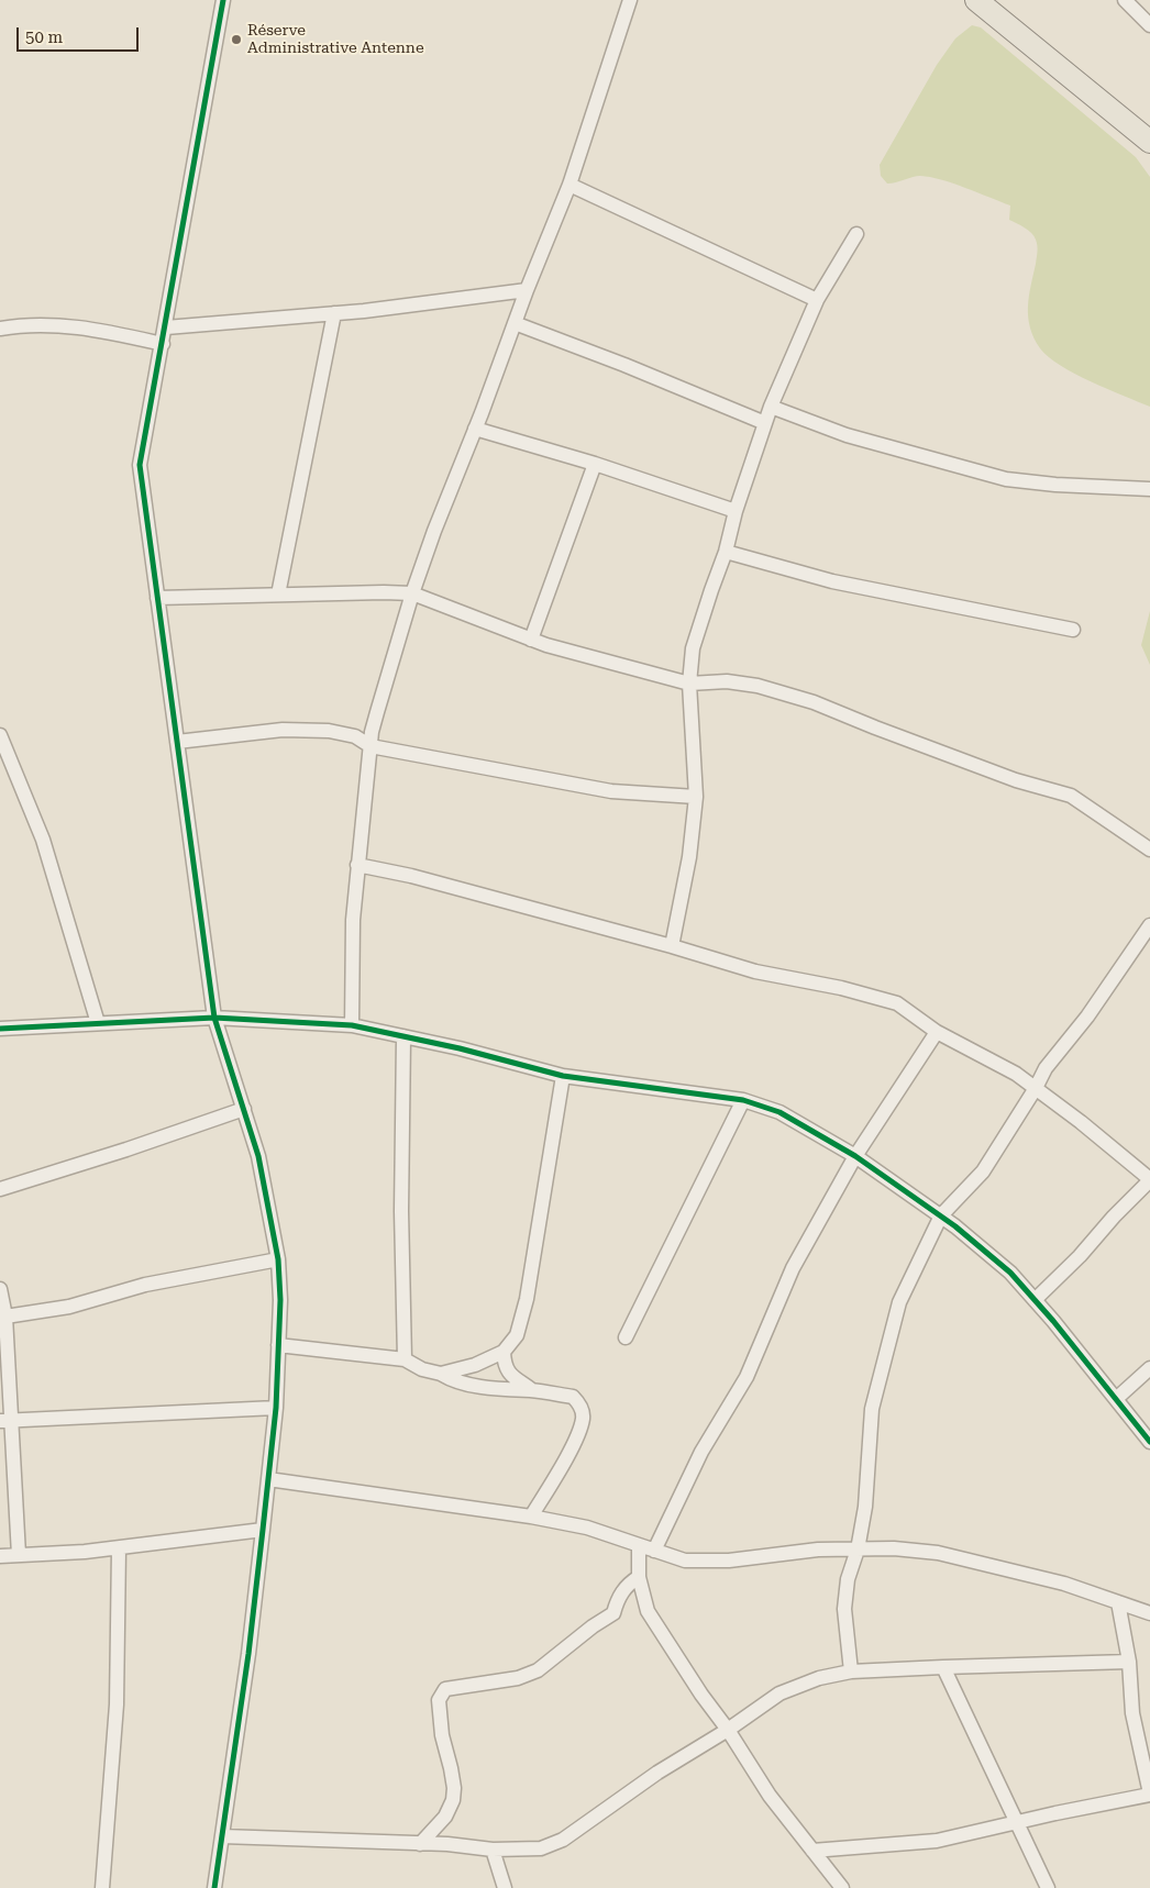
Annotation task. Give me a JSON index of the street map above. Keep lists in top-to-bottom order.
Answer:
{
  "places": ["Réserve Administrative Antenne"],
  "scale_bar": "50 m"
}
